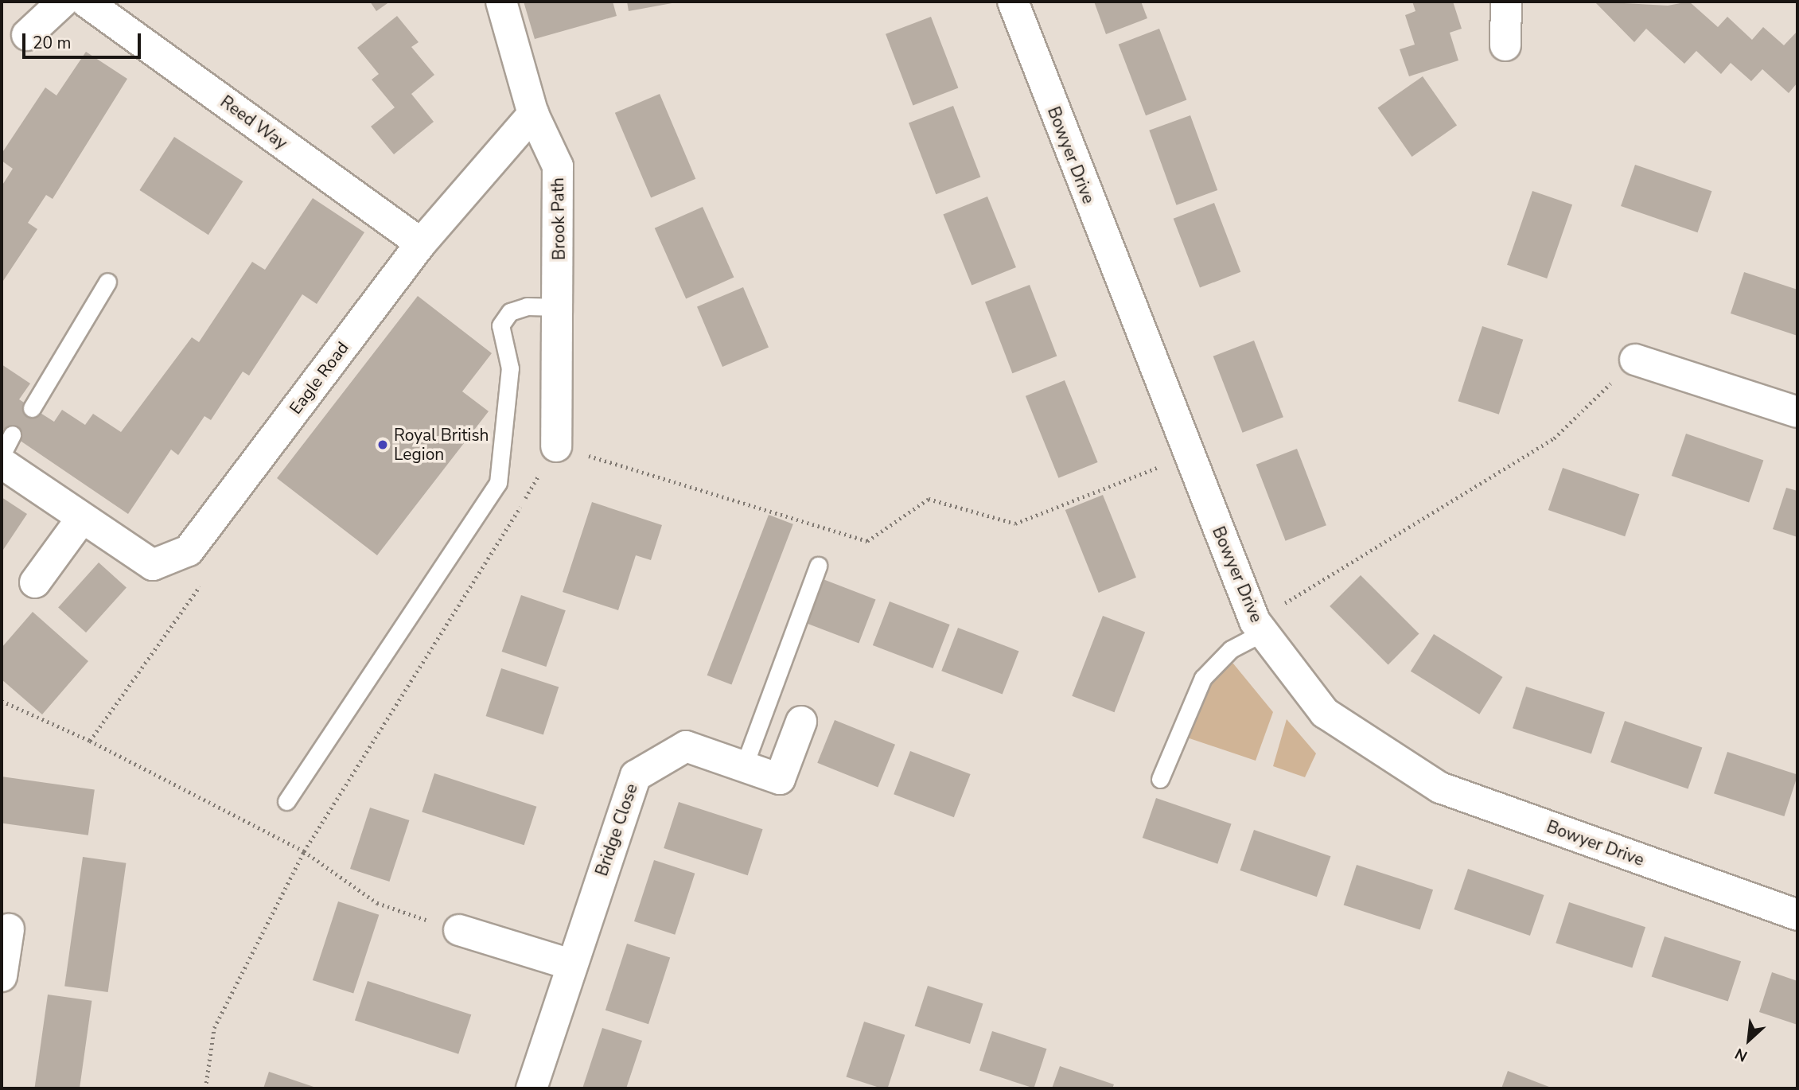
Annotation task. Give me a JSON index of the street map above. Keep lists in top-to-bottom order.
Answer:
{
  "streets": {
    "street": [
      "Reed Way",
      "Bowyer Drive",
      "Brook Path",
      "Eagle Road",
      "Bridge Close"
    ]
  },
  "crossings": [
    ["Reed Way", "Eagle Road"],
    ["Brook Path", "Eagle Road"]
  ],
  "places": ["Royal British Legion"],
  "scale_bar": "20 m",
  "north": "bottom left"
}
